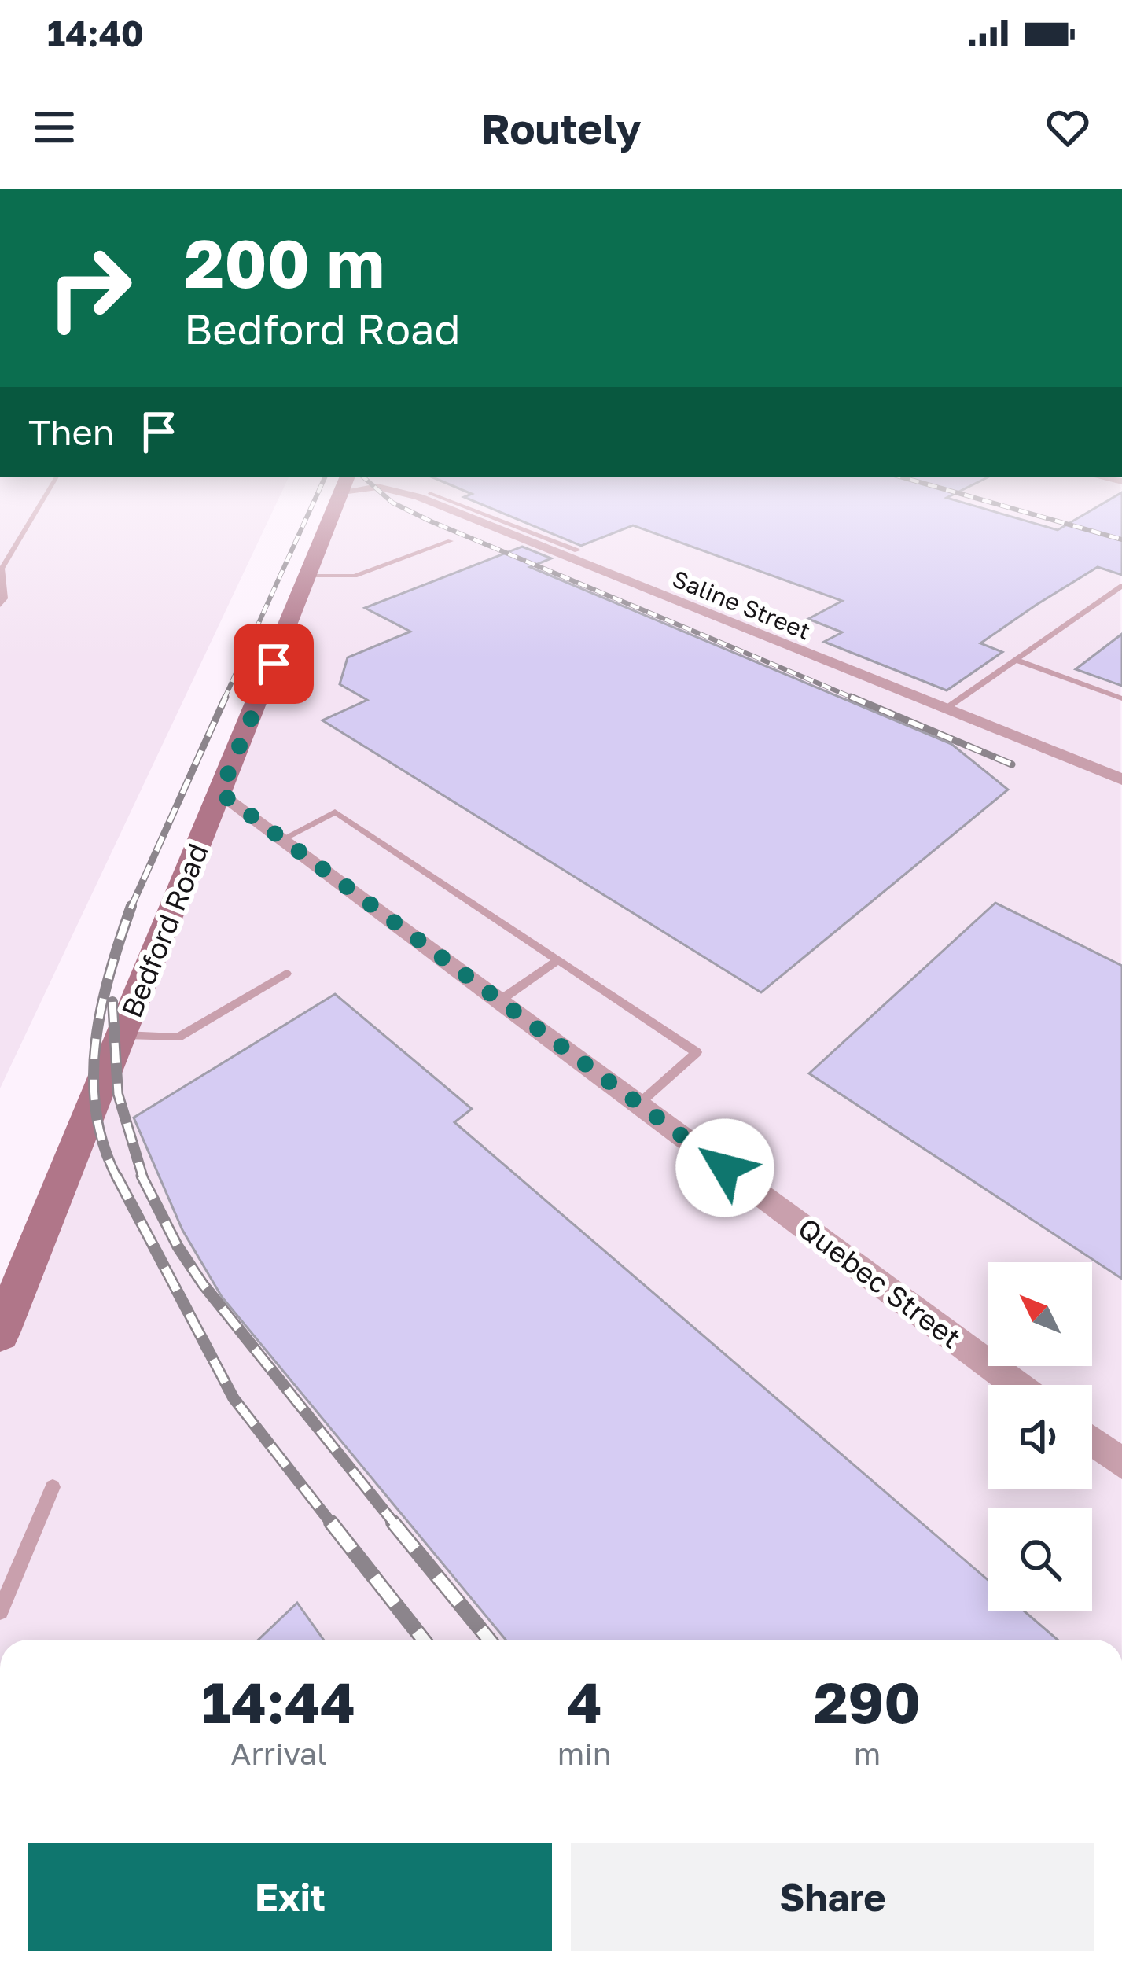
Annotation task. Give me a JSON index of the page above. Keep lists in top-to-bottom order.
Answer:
{
  "streets": {
    "street": ["Saline Street", "Bedford Road", "Quebec Street"]
  },
  "crossings": [
    ["Bedford Road", "Quebec Street"]
  ],
  "north": "top left",
  "page": {
    "status": "14:40",
    "header": "Routely",
    "turn": ["200 m", "Bedford Road"],
    "then": "Then",
    "eta": [
      "14:44",
      "Arrival",
      "4",
      "min",
      "290",
      "m"
    ],
    "buttons": ["Exit", "Share"]
  }
}
